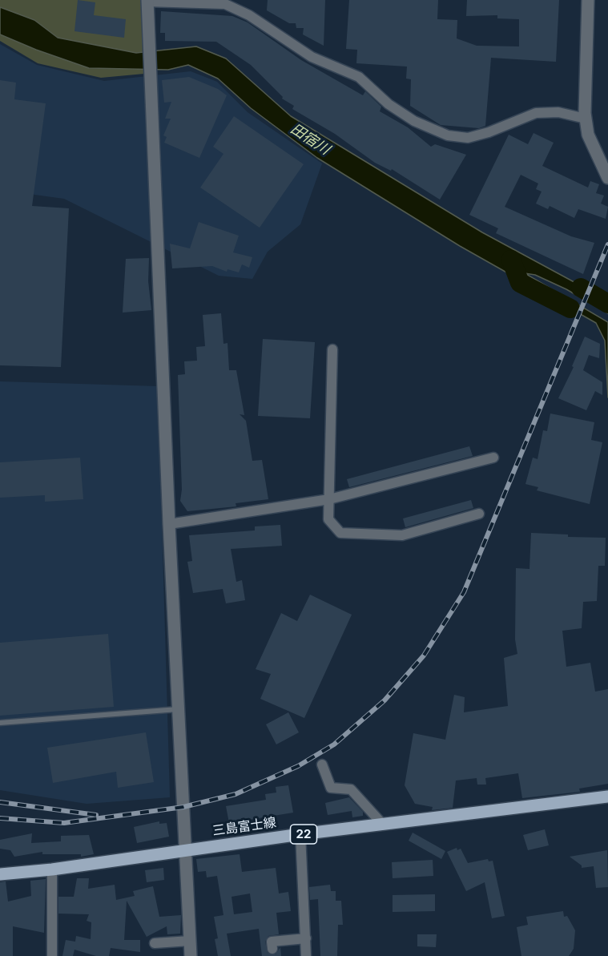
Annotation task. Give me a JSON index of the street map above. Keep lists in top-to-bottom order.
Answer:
{
  "streets": {
    "main road": ["三島富士線", "22"]
  },
  "water": ["田宿川"]
}
